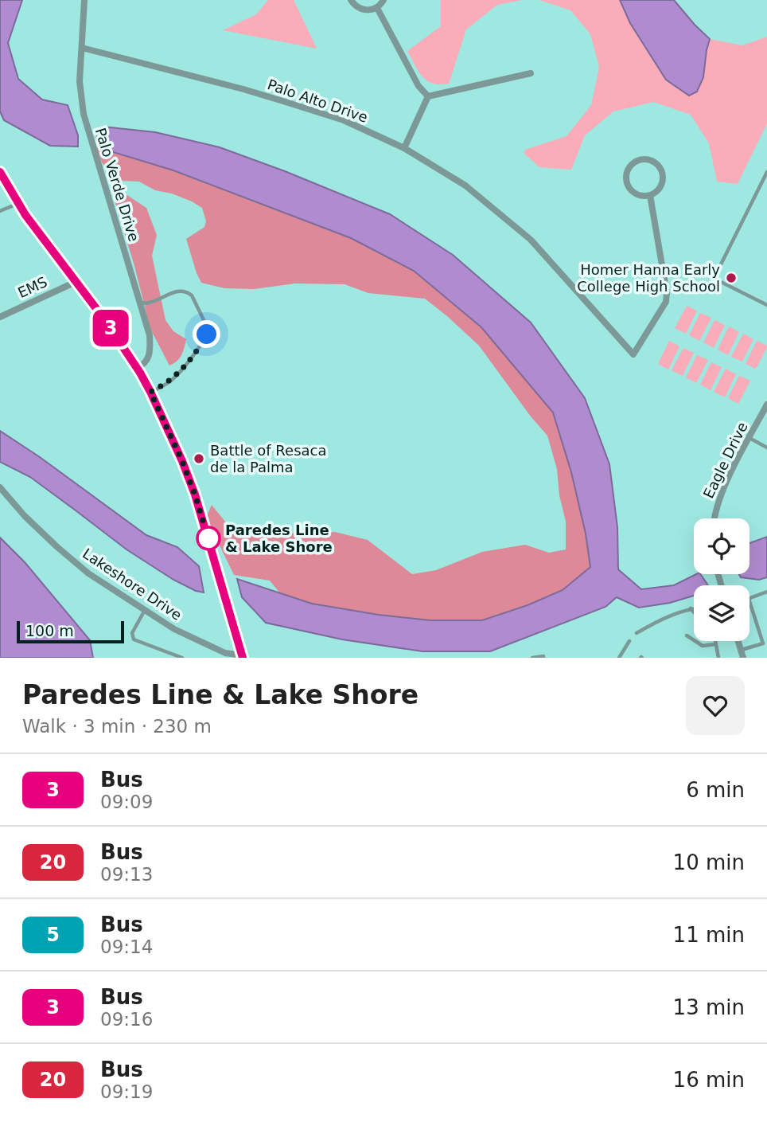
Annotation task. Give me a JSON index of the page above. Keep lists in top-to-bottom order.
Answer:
{
  "streets": {
    "street": [
      "Palo Alto Drive",
      "Palo Verde Drive",
      "EMS",
      "Eagle Drive",
      "Lakeshore Drive"
    ]
  },
  "crossings": [
    ["Palo Alto Drive", "Palo Verde Drive"]
  ],
  "places": ["Homer Hanna Early College High School", "Battle of Resaca de la Palma", "Paredes Line & Lake Shore"],
  "lines": ["bus line 3"],
  "scale_bar": "100 m",
  "page": {
    "on_map": "3",
    "scale": "100 m",
    "heading": ["Paredes Line & Lake Shore", "Walk · 3 min · 230 m"],
    "list": [
      {
        "mark": "3",
        "name": "Bus",
        "note": "09:09",
        "value": "6 min"
      },
      {
        "mark": "20",
        "name": "Bus",
        "note": "09:13",
        "value": "10 min"
      },
      {
        "mark": "5",
        "name": "Bus",
        "note": "09:14",
        "value": "11 min"
      },
      {
        "mark": "3",
        "name": "Bus",
        "note": "09:16",
        "value": "13 min"
      },
      {
        "mark": "20",
        "name": "Bus",
        "note": "09:19",
        "value": "16 min"
      }
    ]
  }
}
